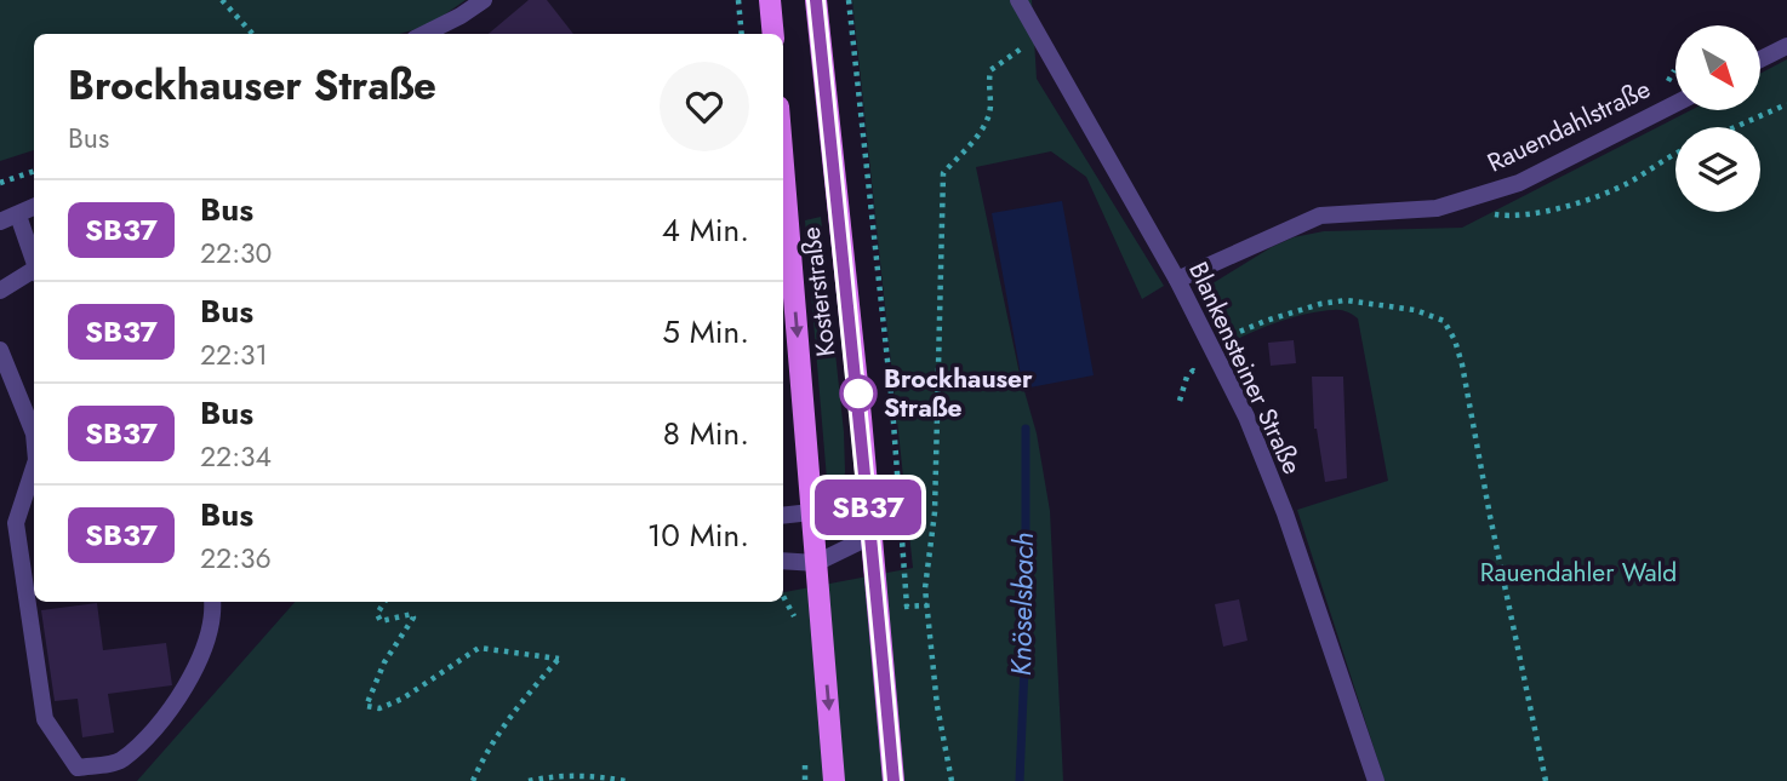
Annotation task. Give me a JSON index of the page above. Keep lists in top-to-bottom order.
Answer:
{
  "streets": {
    "main road": ["Kosterstraße"],
    "street": ["Rauendahlstraße", "Blankensteiner Straße"]
  },
  "crossings": [
    ["Rauendahlstraße", "Blankensteiner Straße"]
  ],
  "water": ["Knöselsbach"],
  "parks": ["Rauendahler Wald"],
  "places": ["Brockhauser Straße"],
  "lines": ["bus line SB37"],
  "north": "bottom right",
  "page": {
    "on_map": "SB37",
    "heading": ["Brockhauser Straße", "Bus"],
    "list": [
      {
        "mark": "SB37",
        "name": "Bus",
        "note": "22:30",
        "value": "4 Min."
      },
      {
        "mark": "SB37",
        "name": "Bus",
        "note": "22:31",
        "value": "5 Min."
      },
      {
        "mark": "SB37",
        "name": "Bus",
        "note": "22:34",
        "value": "8 Min."
      },
      {
        "mark": "SB37",
        "name": "Bus",
        "note": "22:36",
        "value": "10 Min."
      }
    ]
  }
}
